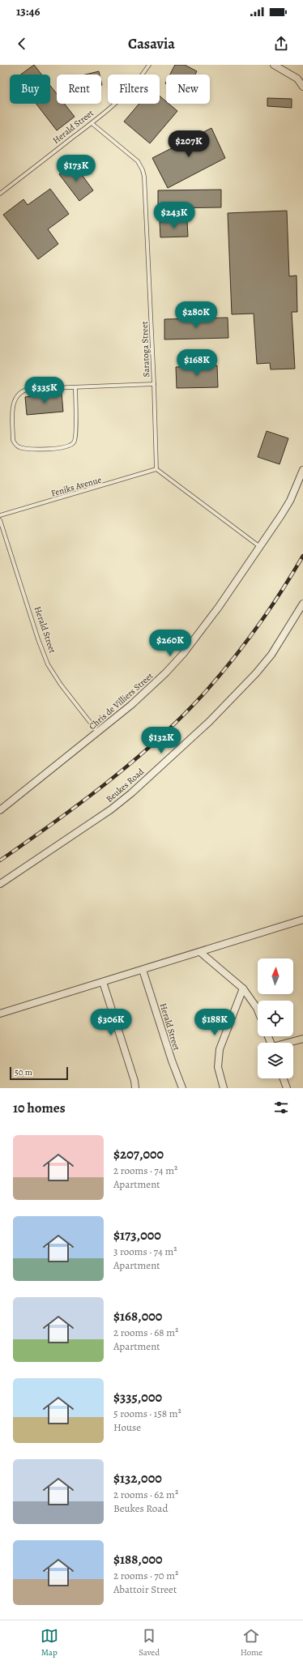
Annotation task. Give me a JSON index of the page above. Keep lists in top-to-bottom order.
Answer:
{
  "streets": {
    "street": ["Herald Street", "Chris de Villiers Street", "Beukes Road"],
    "lane": ["Saratoga Street", "Feniks Avenue"]
  },
  "crossings": [
    ["Herald Street", "Saratoga Street"],
    ["Herald Street", "Chris de Villiers Street"],
    ["Saratoga Street", "Feniks Avenue"]
  ],
  "scale_bar": "50 m",
  "north": "top",
  "page": {
    "status": "13:46",
    "header": "Casavia",
    "chip": [
      "Buy",
      "Rent",
      "Filters",
      "New"
    ],
    "price": [
      "$207K",
      "$173K",
      "$243K",
      "$280K",
      "$168K",
      "$335K",
      "$260K",
      "$132K",
      "$306K",
      "$188K"
    ],
    "scale": "50 m",
    "heading": "10 homes",
    "list": [
      {
        "name": "$207,000",
        "note": "2 rooms · 74 m² · Apartment"
      },
      {
        "name": "$173,000",
        "note": "3 rooms · 74 m² · Apartment"
      },
      {
        "name": "$168,000",
        "note": "2 rooms · 68 m² · Apartment"
      },
      {
        "name": "$335,000",
        "note": "5 rooms · 158 m² · House"
      },
      {
        "name": "$132,000",
        "note": "2 rooms · 62 m² · Beukes Road"
      },
      {
        "name": "$188,000",
        "note": "2 rooms · 70 m² · Abattoir Street"
      }
    ],
    "tabs": ["Map", "Saved", "Home"]
  }
}
